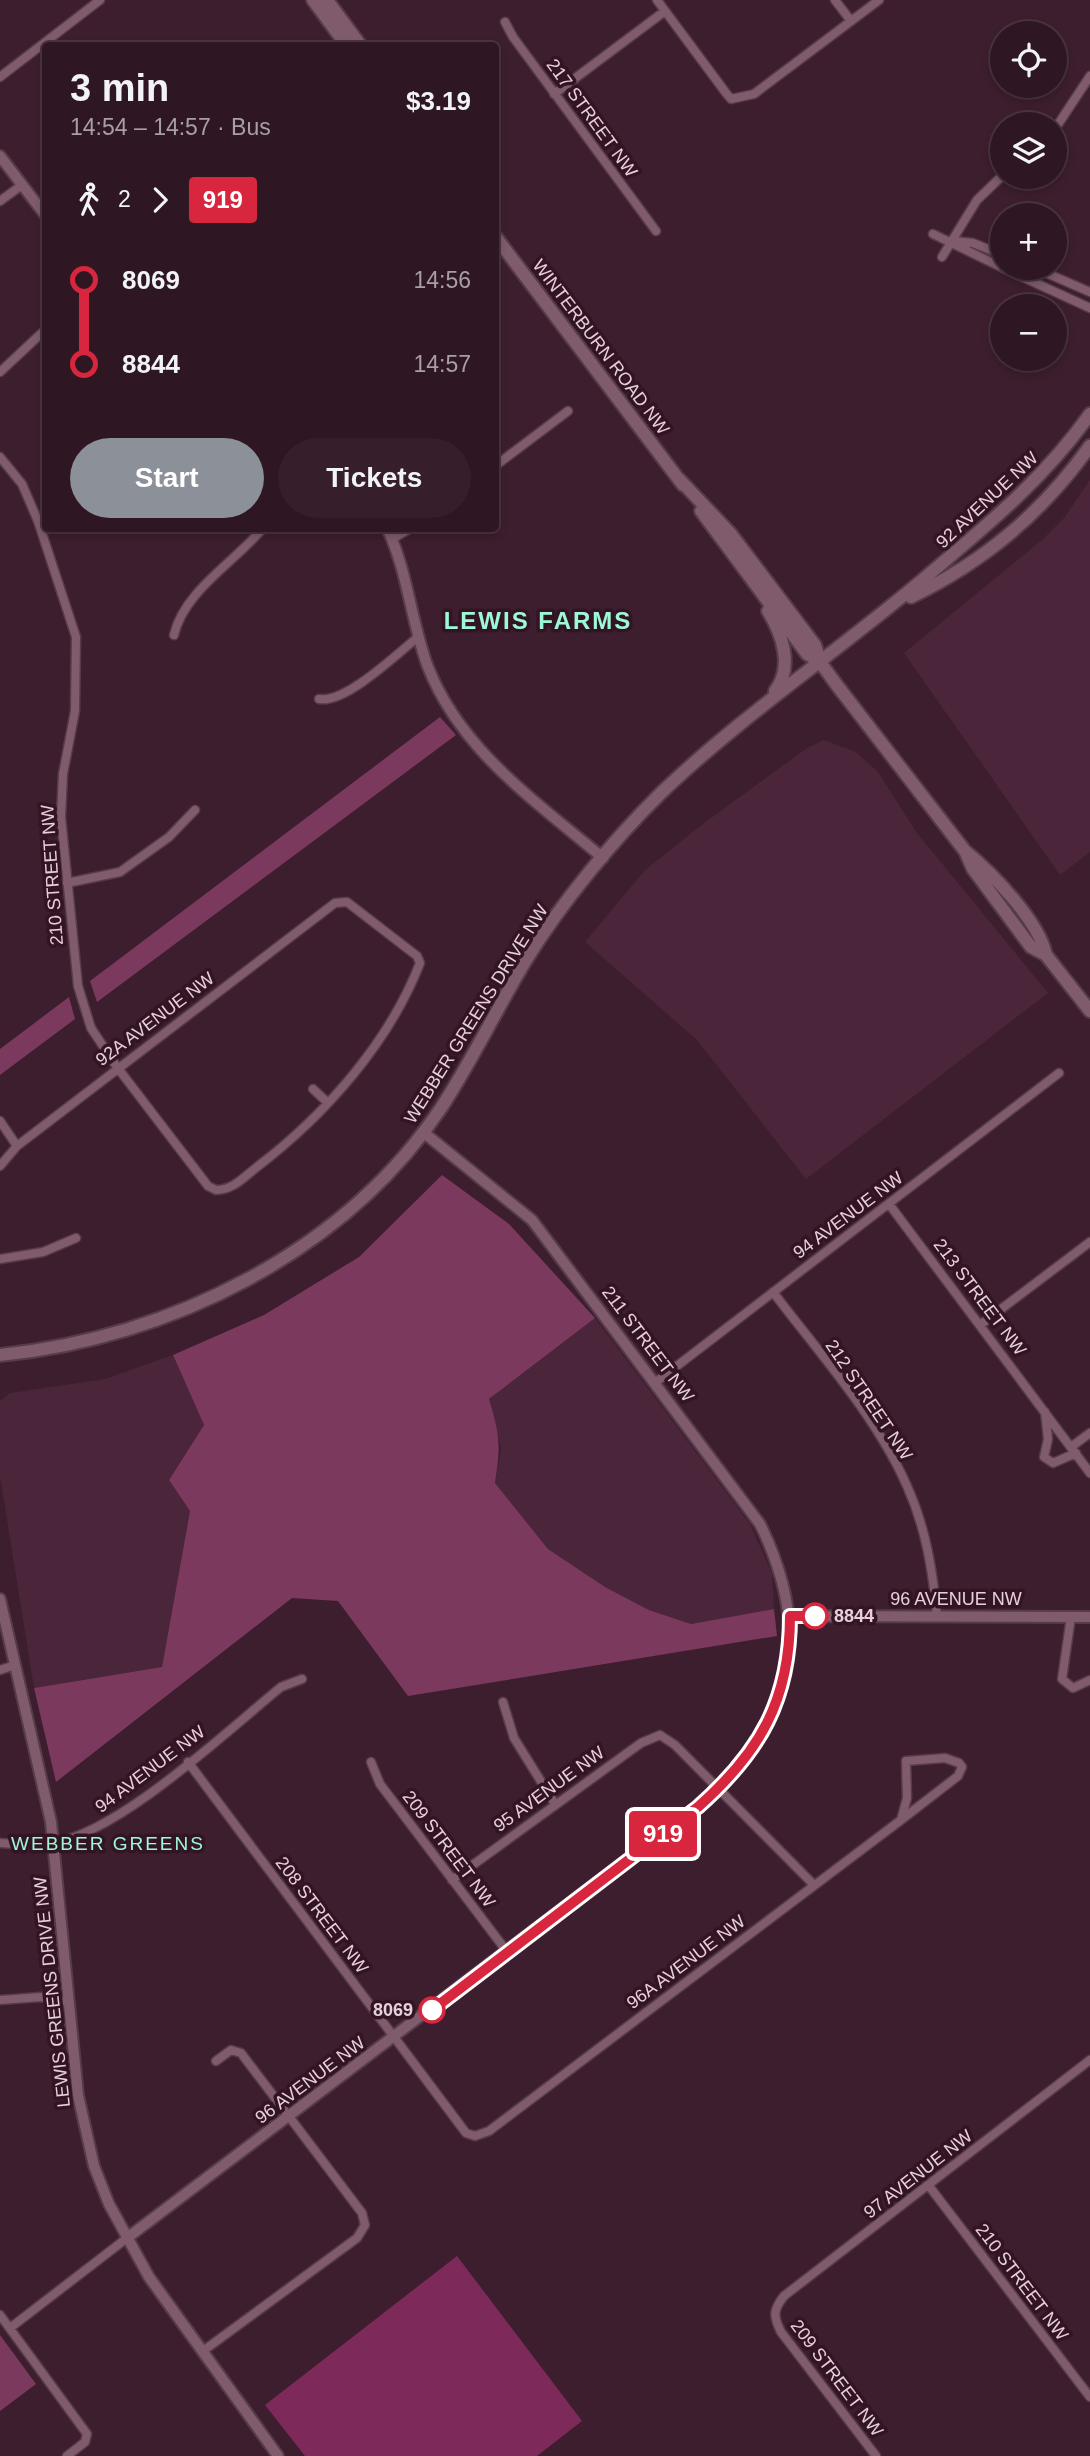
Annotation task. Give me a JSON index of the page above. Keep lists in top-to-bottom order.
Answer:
{
  "streets": {
    "main road": ["WINTERBURN ROAD NW", "92 AVENUE NW", "WEBBER GREENS DRIVE NW"],
    "street": [
      "217 STREET NW",
      "210 STREET NW",
      "92A AVENUE NW",
      "94 AVENUE NW",
      "213 STREET NW",
      "211 STREET NW",
      "212 STREET NW",
      "96 AVENUE NW",
      "95 AVENUE NW",
      "209 STREET NW",
      "208 STREET NW",
      "96A AVENUE NW",
      "LEWIS GREENS DRIVE NW",
      "97 AVENUE NW"
    ]
  },
  "crossings": [
    ["WINTERBURN ROAD NW", "92 AVENUE NW"],
    ["WINTERBURN ROAD NW", "WEBBER GREENS DRIVE NW"],
    ["92 AVENUE NW", "WEBBER GREENS DRIVE NW"],
    ["210 STREET NW", "92A AVENUE NW"],
    ["210 STREET NW", "97 AVENUE NW"],
    ["WEBBER GREENS DRIVE NW", "211 STREET NW"],
    ["94 AVENUE NW", "213 STREET NW"],
    ["94 AVENUE NW", "211 STREET NW"],
    ["94 AVENUE NW", "212 STREET NW"],
    ["94 AVENUE NW", "208 STREET NW"],
    ["94 AVENUE NW", "LEWIS GREENS DRIVE NW"],
    ["211 STREET NW", "96 AVENUE NW"],
    ["212 STREET NW", "96 AVENUE NW"],
    ["96 AVENUE NW", "95 AVENUE NW"],
    ["96 AVENUE NW", "209 STREET NW"],
    ["96 AVENUE NW", "208 STREET NW"],
    ["96 AVENUE NW", "LEWIS GREENS DRIVE NW"],
    ["95 AVENUE NW", "209 STREET NW"],
    ["209 STREET NW", "97 AVENUE NW"],
    ["208 STREET NW", "96A AVENUE NW"]
  ],
  "districts": ["LEWIS FARMS", "WEBBER GREENS"],
  "places": ["8844", "8069"],
  "lines": ["bus line 919"],
  "page": {
    "on_map": "919",
    "map_buttons": ["+", "−"],
    "heading": ["3 min", "14:54 – 14:57 · Bus", "$3.19"],
    "legs": ["2", "919"],
    "list": [
      {
        "name": "8069",
        "value": "14:56"
      },
      {
        "name": "8844",
        "value": "14:57"
      }
    ],
    "buttons": ["Start", "Tickets"]
  }
}
